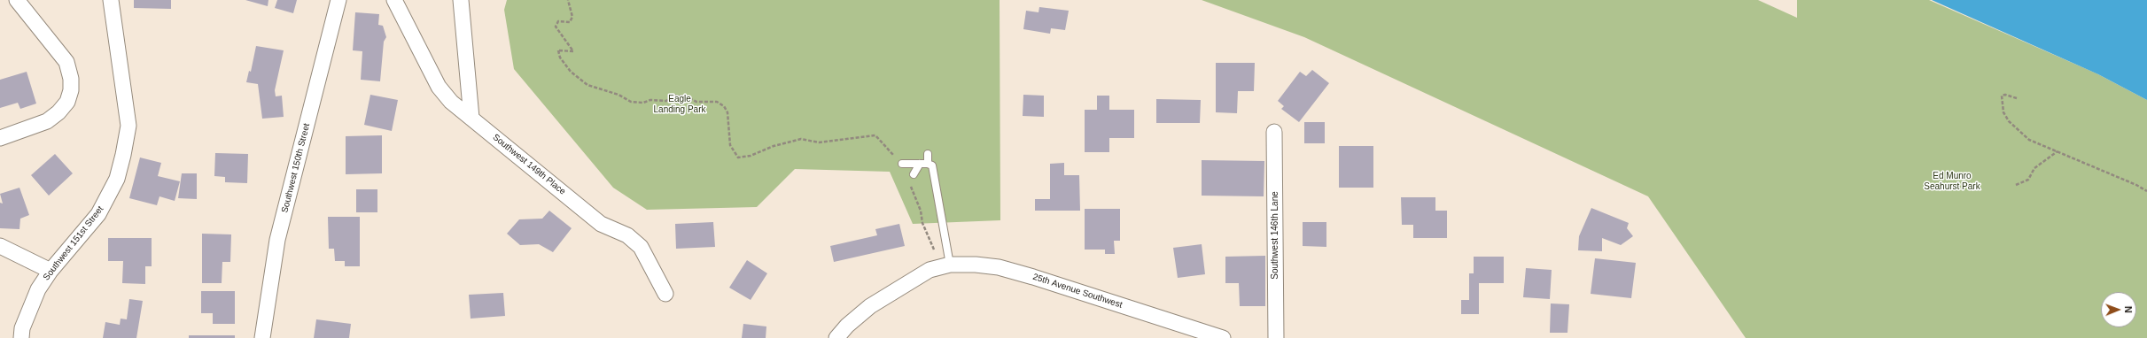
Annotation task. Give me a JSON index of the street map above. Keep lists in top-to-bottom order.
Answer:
{
  "streets": {
    "street": [
      "Southwest 149th Place",
      "Southwest 150th Street",
      "Southwest 146th Lane",
      "Southwest 151st Street",
      "25th Avenue Southwest"
    ]
  },
  "parks": ["Eagle Landing Park", "Ed Munro Seahurst Park"],
  "north": "right"
}
